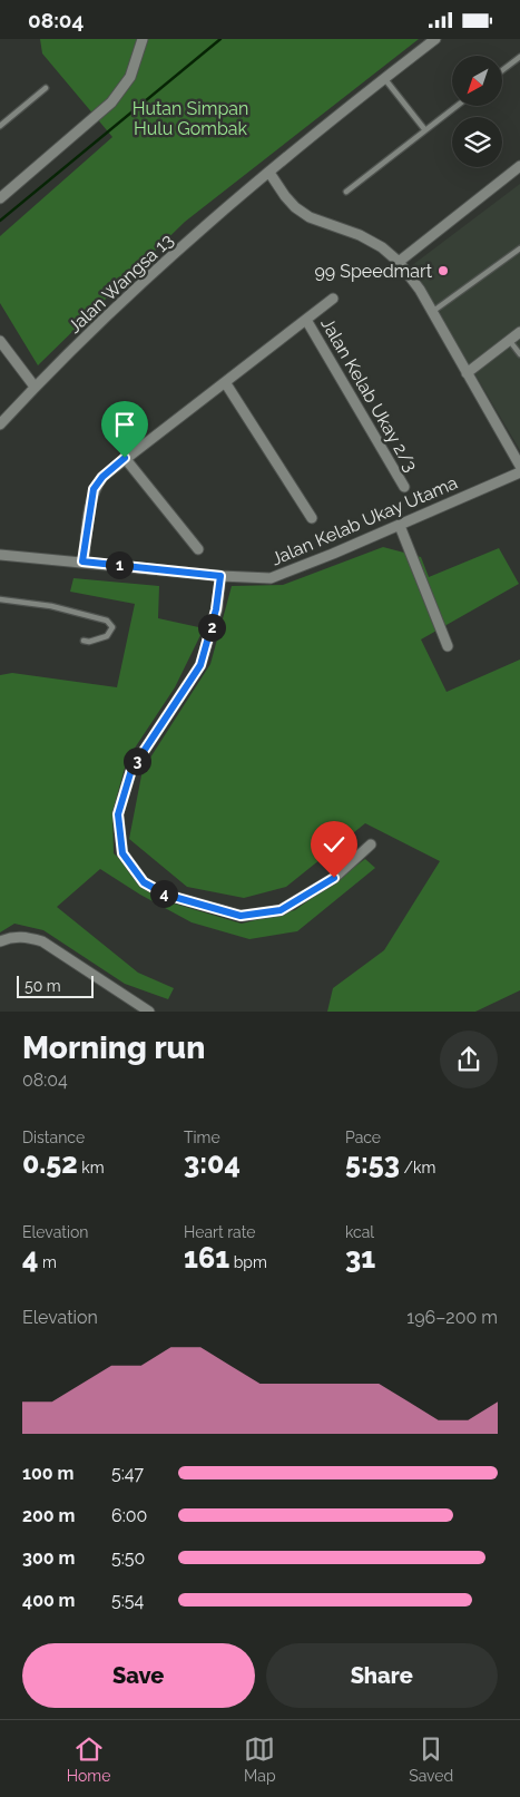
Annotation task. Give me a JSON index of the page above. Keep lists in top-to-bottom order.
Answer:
{
  "streets": {
    "street": ["Jalan Wangsa 13", "Jalan Kelab Ukay 2/3", "Jalan Kelab Ukay Utama"]
  },
  "parks": ["Hutan Simpan Hulu Gombak"],
  "places": ["99 Speedmart"],
  "scale_bar": "50 m",
  "north": "bottom left",
  "page": {
    "status": "08:04",
    "pins": [
      "1",
      "2",
      "3",
      "4"
    ],
    "scale": "50 m",
    "heading": ["Morning run", "08:04"],
    "stats": [
      ["Distance", "0.52 km"],
      ["Time", "3:04"],
      ["Pace", "5:53 /km"],
      ["Elevation", "4 m"],
      ["Heart rate", "161 bpm"],
      ["kcal", "31"]
    ],
    "chart": ["Elevation", "196–200 m"],
    "list": [
      {
        "name": "100 m",
        "note": "5:47"
      },
      {
        "name": "200 m",
        "note": "6:00"
      },
      {
        "name": "300 m",
        "note": "5:50"
      },
      {
        "name": "400 m",
        "note": "5:54"
      }
    ],
    "buttons": ["Save", "Share"],
    "tabs": ["Home", "Map", "Saved"]
  }
}
